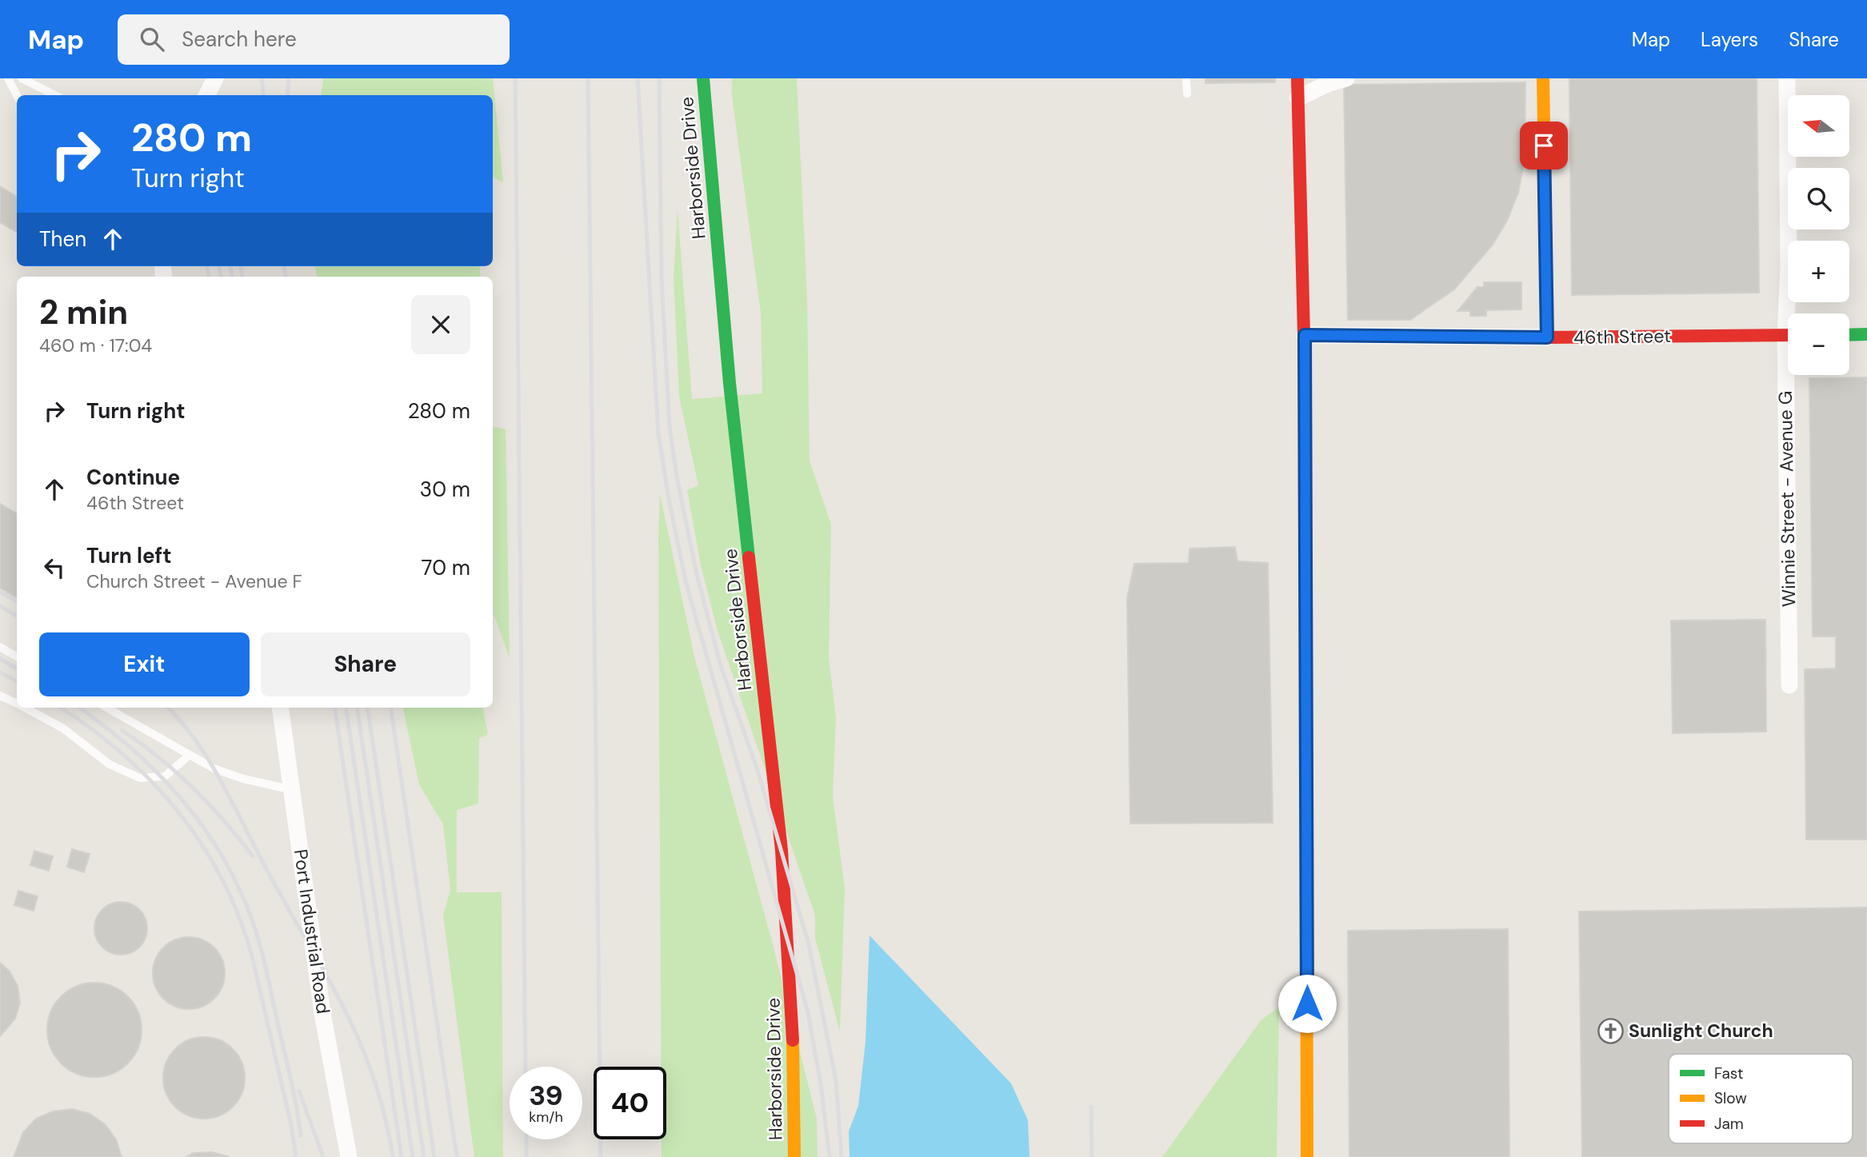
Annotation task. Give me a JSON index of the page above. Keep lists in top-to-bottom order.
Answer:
{
  "streets": {
    "street": [
      "Harborside Drive",
      "46th Street",
      "Winnie Street - Avenue G",
      "Port Industrial Road"
    ]
  },
  "places": {
    "church": ["Sunlight Church"]
  },
  "legend": ["Fast", "Slow", "Jam"],
  "north": "left",
  "page": {
    "header": "Map",
    "search": "Search here",
    "nav": ["Map", "Layers", "Share"],
    "map_buttons": ["+", "−"],
    "turn": ["280 m", "Turn right"],
    "then": "Then",
    "heading": ["2 min", "460 m · 17:04"],
    "list": [
      {
        "name": "Turn right",
        "value": "280 m"
      },
      {
        "name": "Continue",
        "note": "46th Street",
        "value": "30 m"
      },
      {
        "name": "Turn left",
        "note": "Church Street - Avenue F",
        "value": "70 m"
      }
    ],
    "buttons": ["Exit", "Share"],
    "speed": "39 km/h",
    "limit": "40"
  }
}
